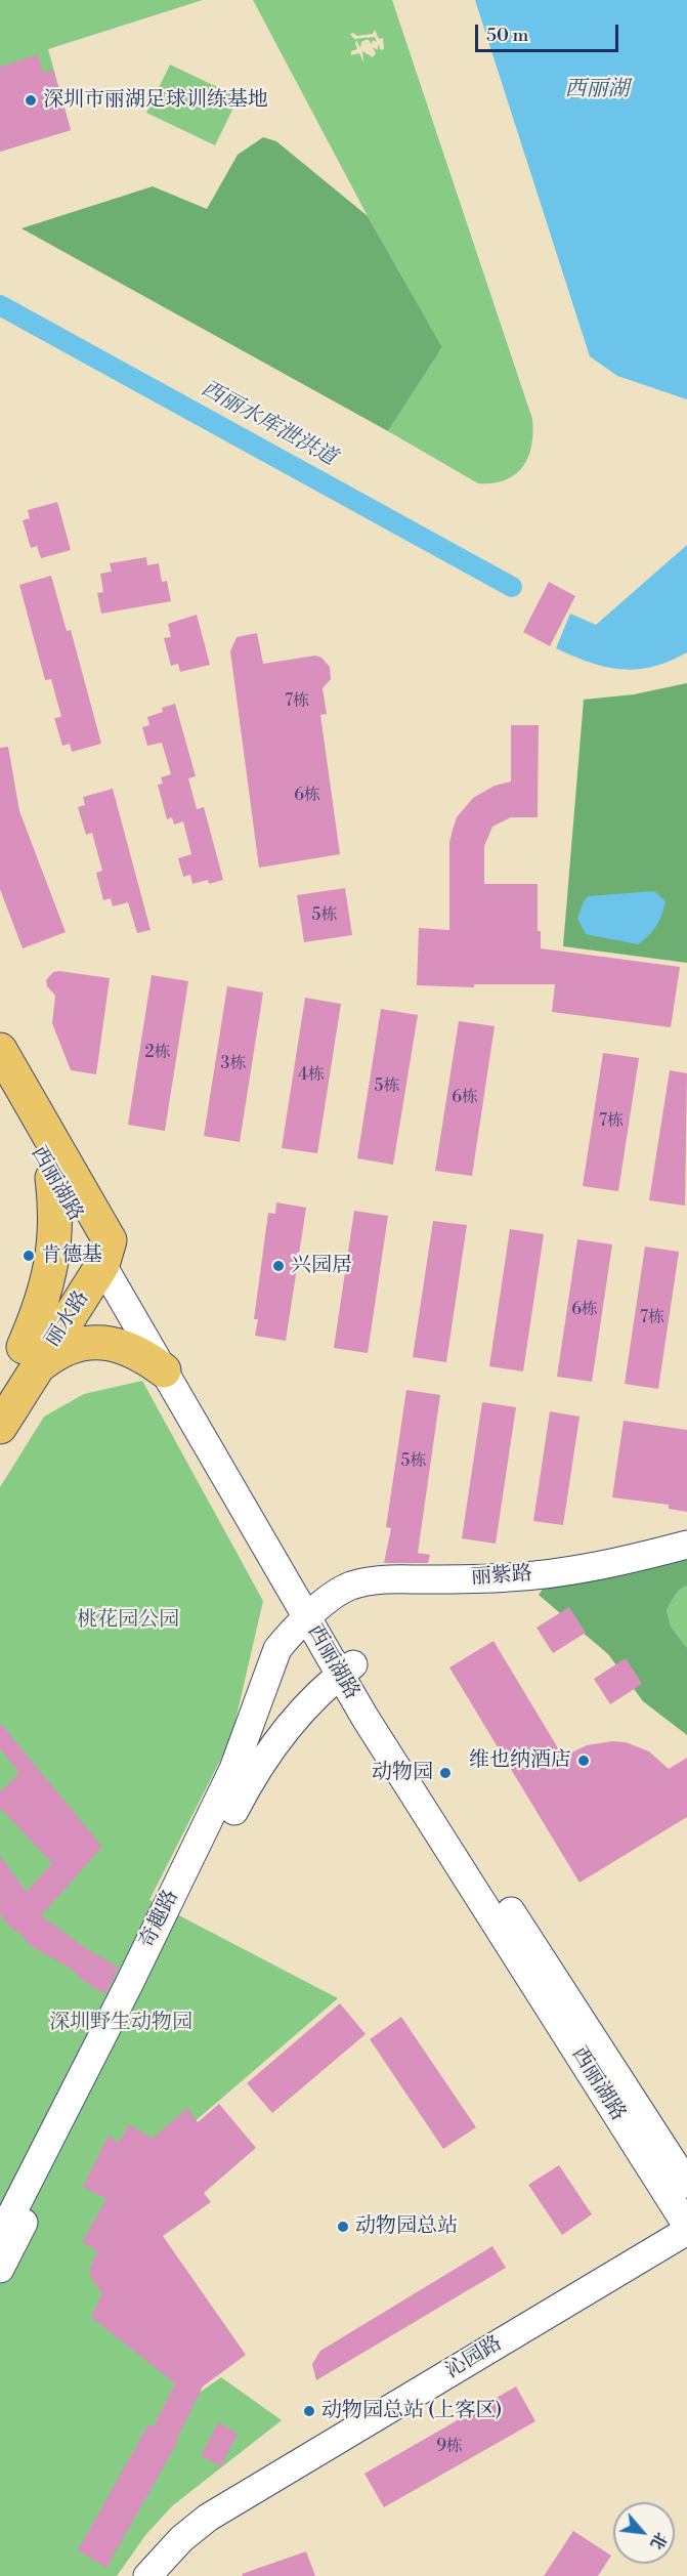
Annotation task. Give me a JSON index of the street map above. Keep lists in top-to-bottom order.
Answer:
{
  "streets": {
    "main road": ["西丽湖路", "丽水路"],
    "street": ["丽紫路", "奇趣路", "沁园路"]
  },
  "crossings": [
    ["西丽湖路", "丽水路"],
    ["西丽湖路", "丽紫路"],
    ["西丽湖路", "奇趣路"],
    ["丽紫路", "奇趣路"]
  ],
  "water": ["西丽湖", "西丽水库泄洪道"],
  "parks": ["桃花园公园", "深圳野生动物园"],
  "places": [
    "深圳市丽湖足球训练基地",
    "肯德基",
    "兴园居",
    "维也纳酒店",
    "动物园",
    "动物园总站",
    "动物园总站 (上客区)"
  ],
  "house_numbers": [
    "7栋",
    "6栋",
    "5栋",
    "2栋",
    "3栋",
    "4栋",
    "5栋",
    "6栋",
    "7栋",
    "6栋",
    "7栋",
    "5栋",
    "9栋"
  ],
  "scale_bar": "50 m",
  "north": "bottom right"
}
